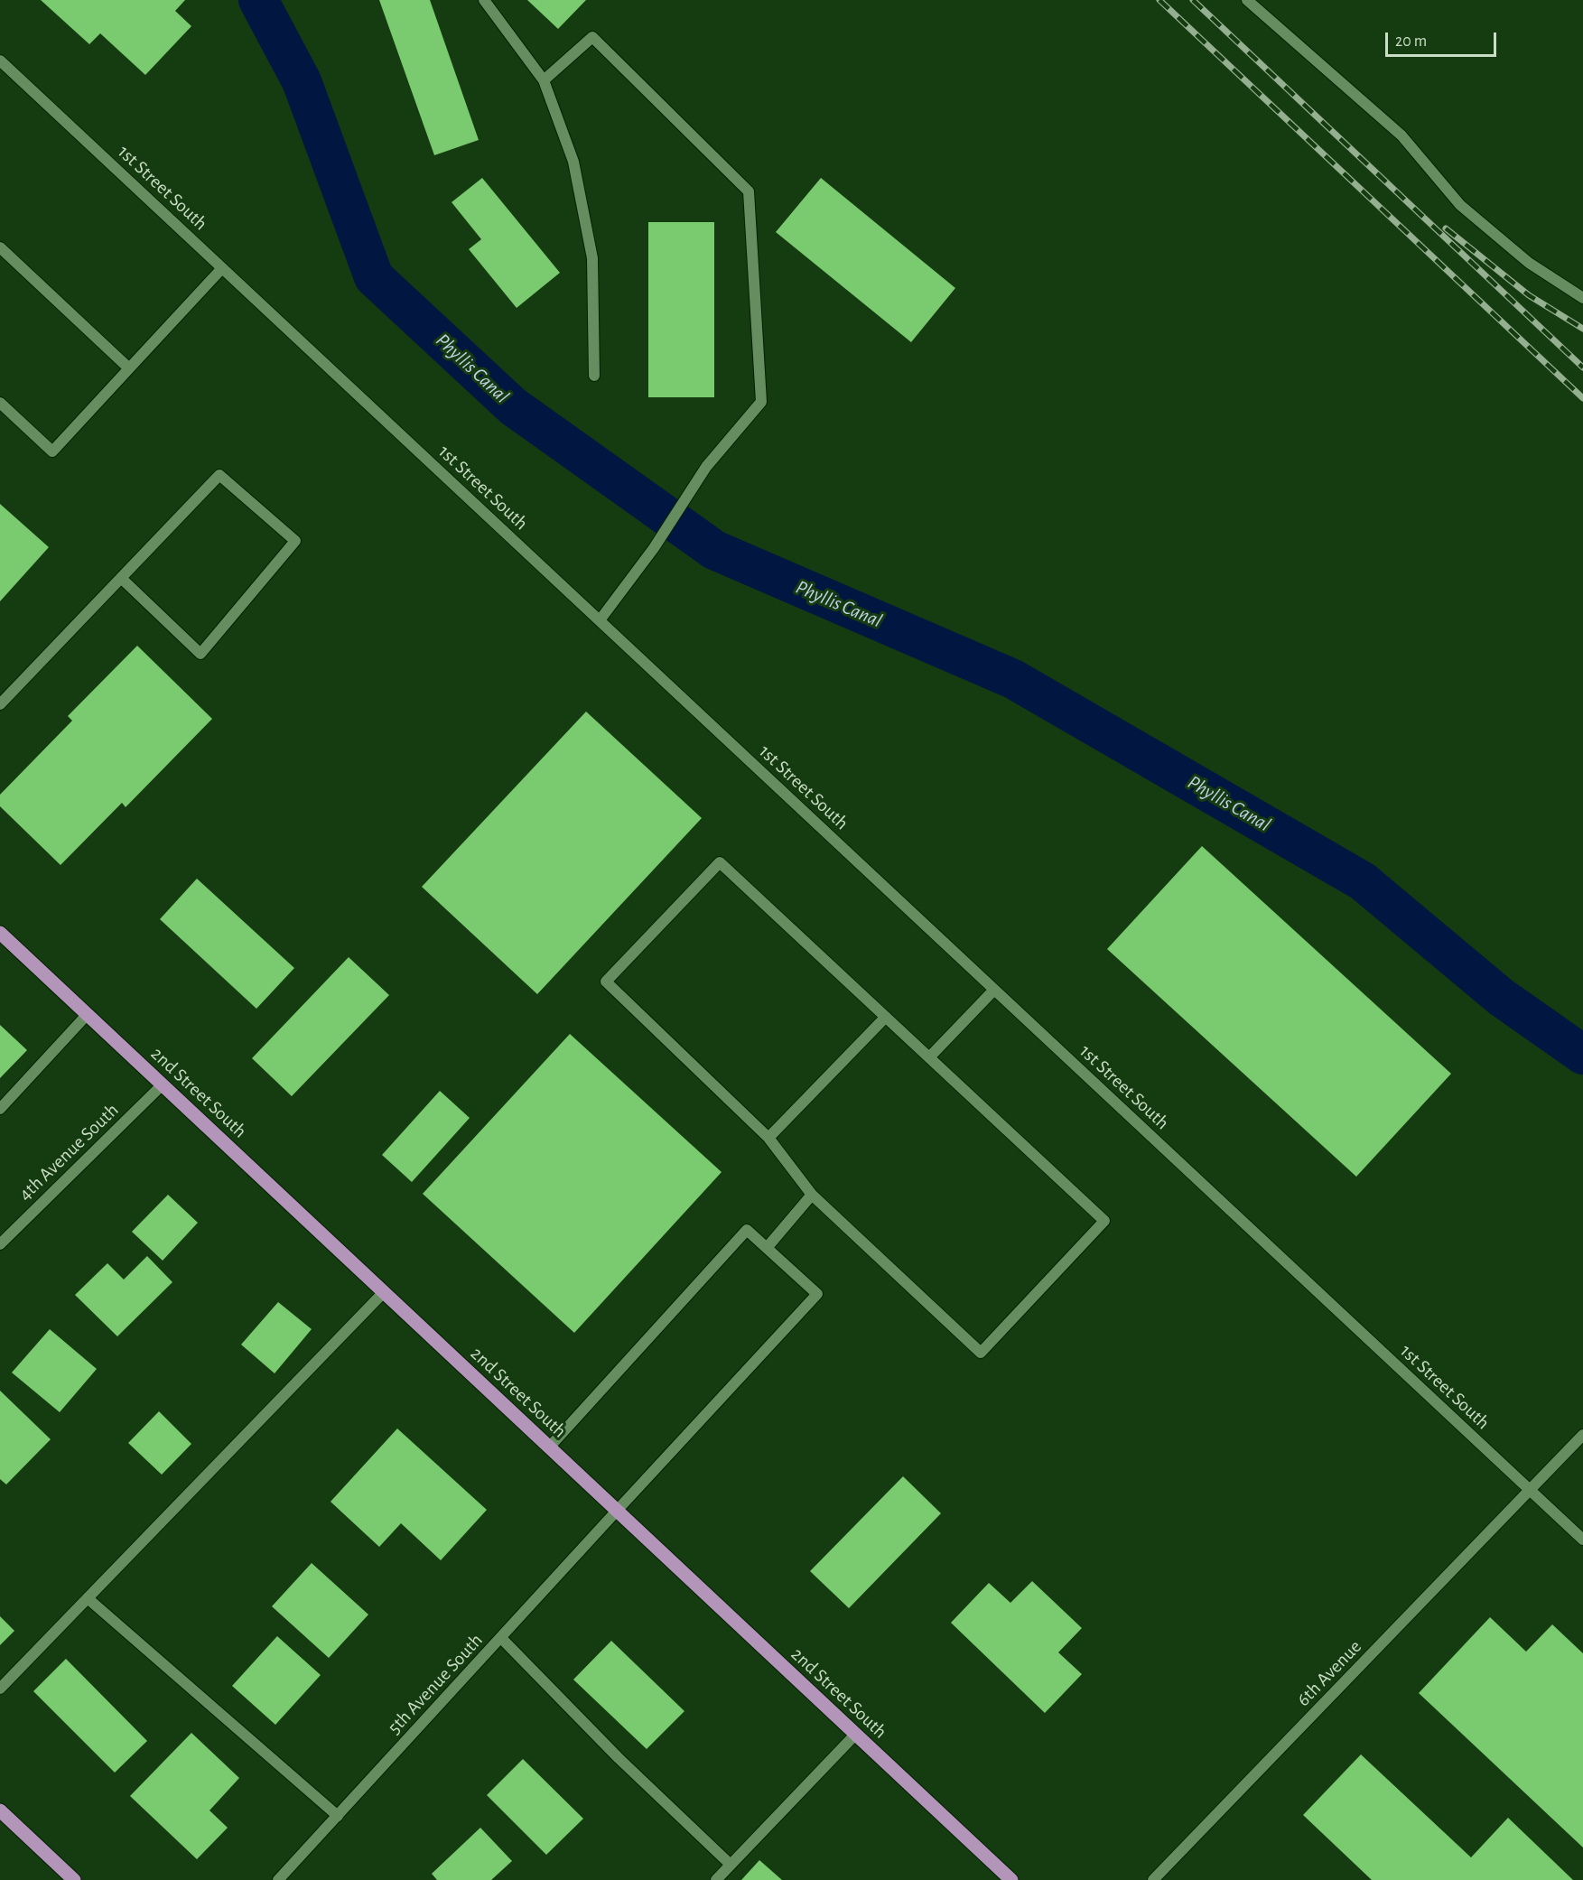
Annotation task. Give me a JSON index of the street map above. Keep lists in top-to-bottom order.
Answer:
{
  "streets": {
    "main road": ["2nd Street South"],
    "street": [
      "1st Street South",
      "4th Avenue South",
      "6th Avenue",
      "5th Avenue South"
    ]
  },
  "crossings": [
    ["1st Street South", "6th Avenue"],
    ["2nd Street South", "4th Avenue South"],
    ["2nd Street South", "5th Avenue South"]
  ],
  "water": ["Phyllis Canal"],
  "scale_bar": "20 m"
}
